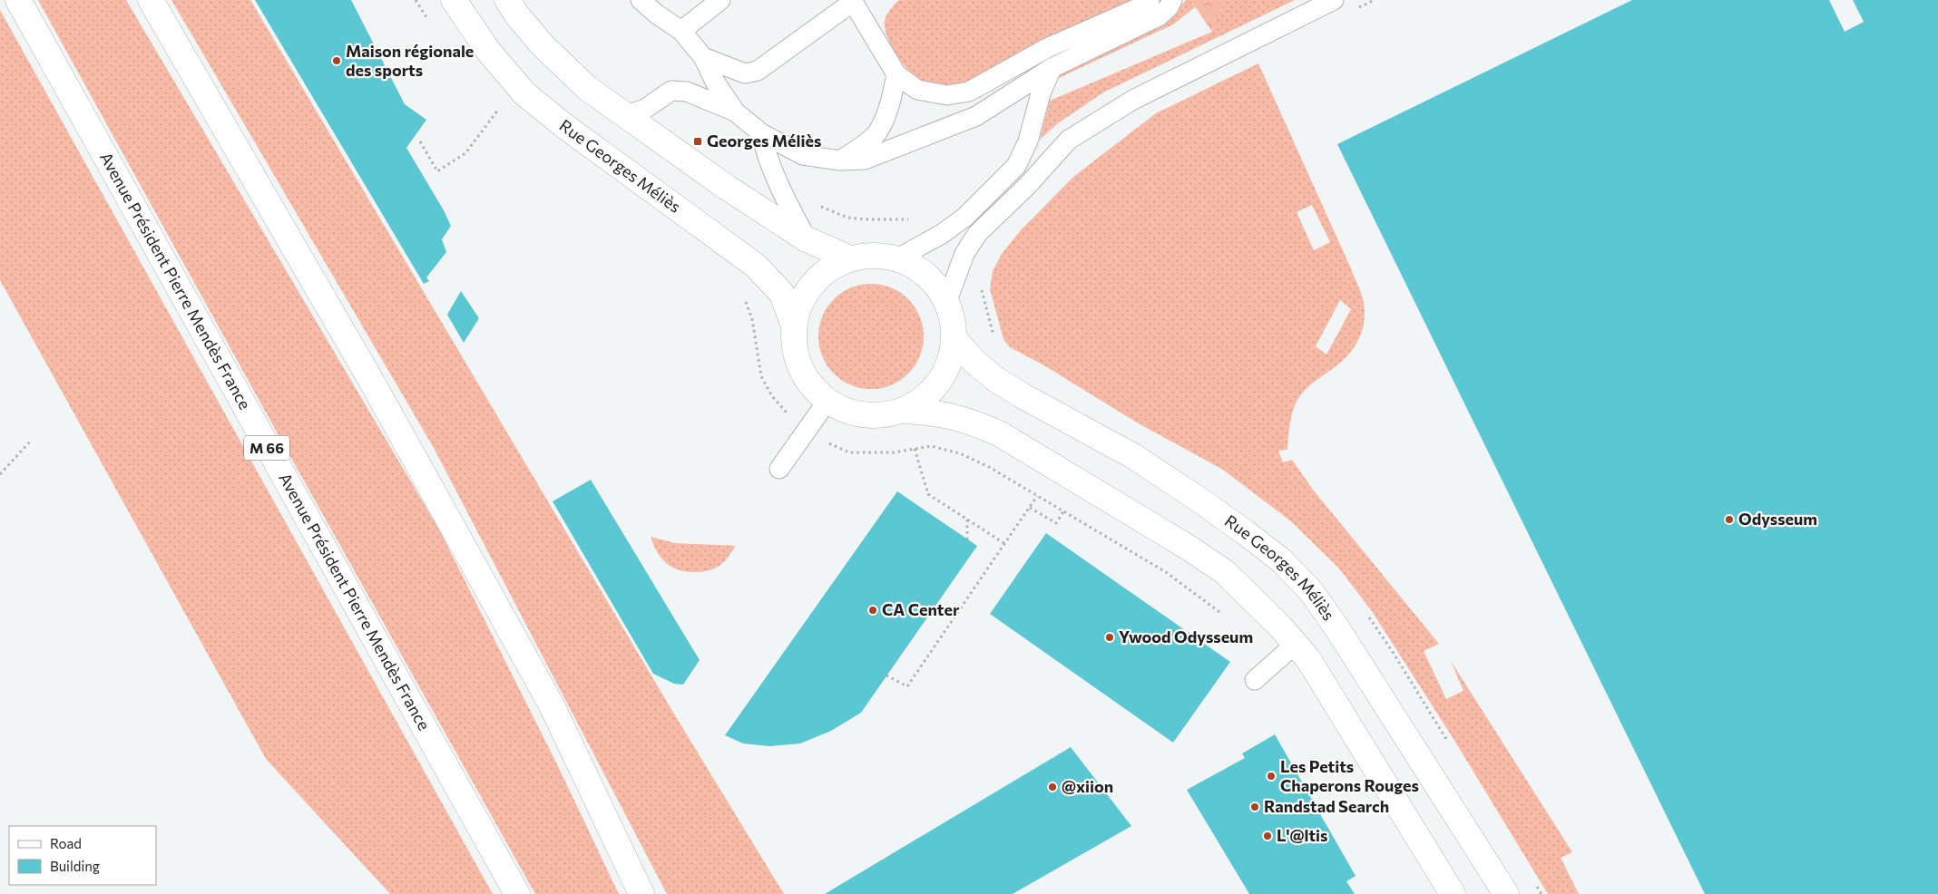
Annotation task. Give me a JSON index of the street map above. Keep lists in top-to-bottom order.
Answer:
{
  "streets": {
    "street": ["Rue Georges Méliès", "Avenue Président Pierre Mendès France", "M 66"]
  },
  "places": {
    "other": [
      "Maison régionale des sports",
      "Odysseum",
      "CA Center",
      "Ywood Odysseum",
      "Les Petits Chaperons Rouges",
      "@xiion",
      "Randstad Search",
      "L'@ltis"
    ],
    "transit": ["Georges Méliès"]
  },
  "legend": ["Road", "Building"]
}
